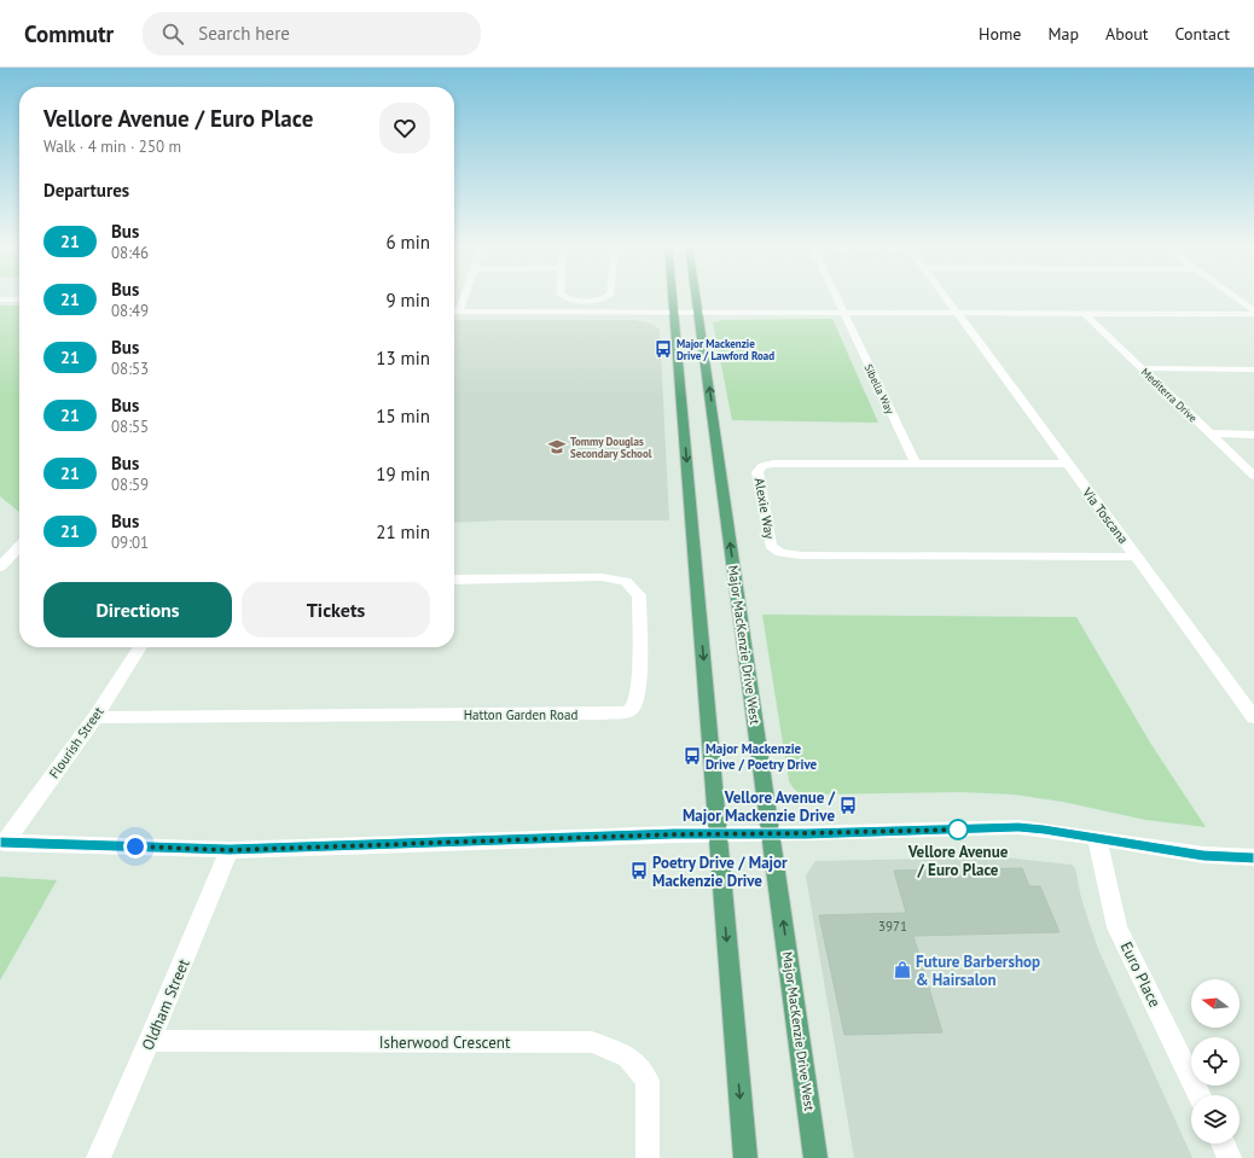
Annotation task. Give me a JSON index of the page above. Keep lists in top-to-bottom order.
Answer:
{
  "streets": {
    "main road": ["Major MacKenzie Drive West"],
    "street": [
      "Sibella Way",
      "Mediterra Drive",
      "Alexie Way",
      "Via Toscana",
      "Hatton Garden Road",
      "Flourish Street",
      "Euro Place",
      "Oldham Street",
      "Isherwood Crescent"
    ]
  },
  "crossings": [
    ["Sibella Way", "Alexie Way"],
    ["Alexie Way", "Via Toscana"],
    ["Hatton Garden Road", "Flourish Street"],
    ["Oldham Street", "Isherwood Crescent"]
  ],
  "places": {
    "bus stop": [
      "Major Mackenzie Drive / Lawford Road",
      "Major Mackenzie Drive / Poetry Drive",
      "Vellore Avenue / Major Mackenzie Drive",
      "Poetry Drive / Major Mackenzie Drive"
    ],
    "school or university": ["Tommy Douglas Secondary School"],
    "other": ["Vellore Avenue / Euro Place"],
    "shop": ["Future Barbershop & Hairsalon"]
  },
  "lines": ["bus line 21"],
  "house_numbers": ["3971"],
  "north": "left",
  "page": {
    "header": "Commutr",
    "search": "Search here",
    "nav": [
      "Home",
      "Map",
      "About",
      "Contact"
    ],
    "heading": [
      ["Vellore Avenue / Euro Place", "Walk · 4 min · 250 m"],
      "Departures"
    ],
    "list": [
      {
        "mark": "21",
        "name": "Bus",
        "note": "08:46",
        "value": "6 min"
      },
      {
        "mark": "21",
        "name": "Bus",
        "note": "08:49",
        "value": "9 min"
      },
      {
        "mark": "21",
        "name": "Bus",
        "note": "08:53",
        "value": "13 min"
      },
      {
        "mark": "21",
        "name": "Bus",
        "note": "08:55",
        "value": "15 min"
      },
      {
        "mark": "21",
        "name": "Bus",
        "note": "08:59",
        "value": "19 min"
      },
      {
        "mark": "21",
        "name": "Bus",
        "note": "09:01",
        "value": "21 min"
      }
    ],
    "buttons": ["Directions", "Tickets"]
  }
}
